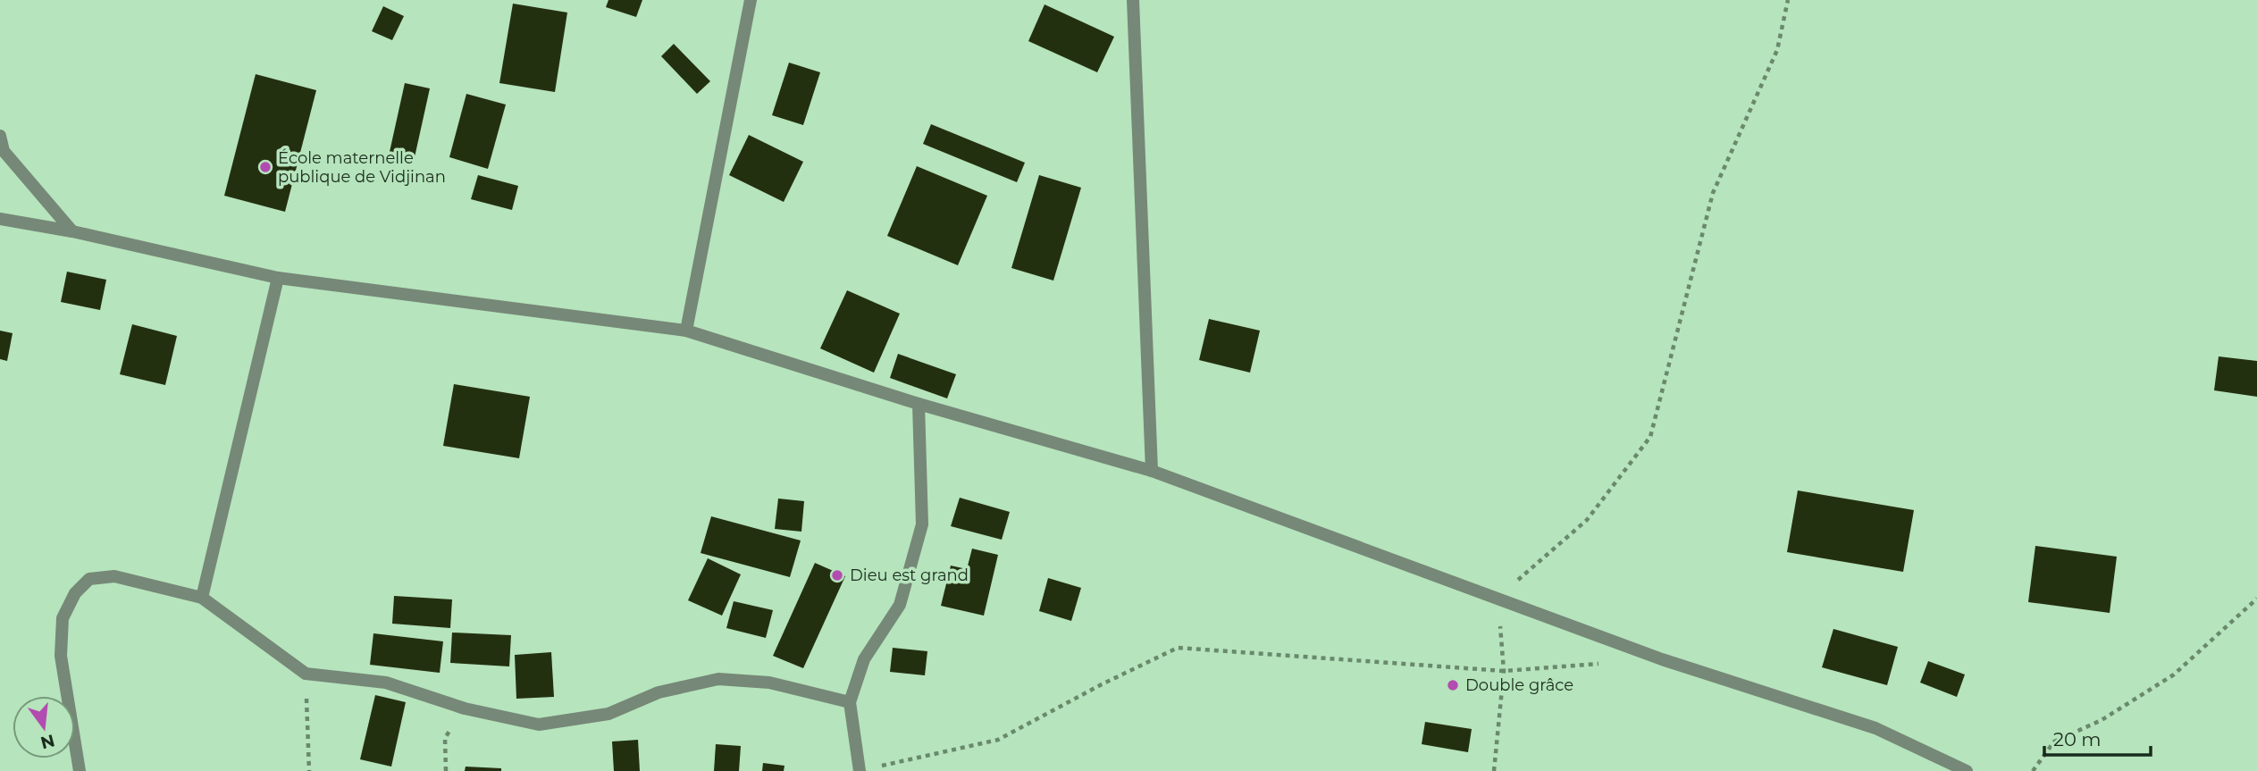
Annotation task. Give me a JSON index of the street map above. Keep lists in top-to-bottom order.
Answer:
{
  "places": ["École maternelle publique de Vidjinan", "Dieu est grand", "Double grâce"],
  "scale_bar": "20 m",
  "north": "bottom"
}
